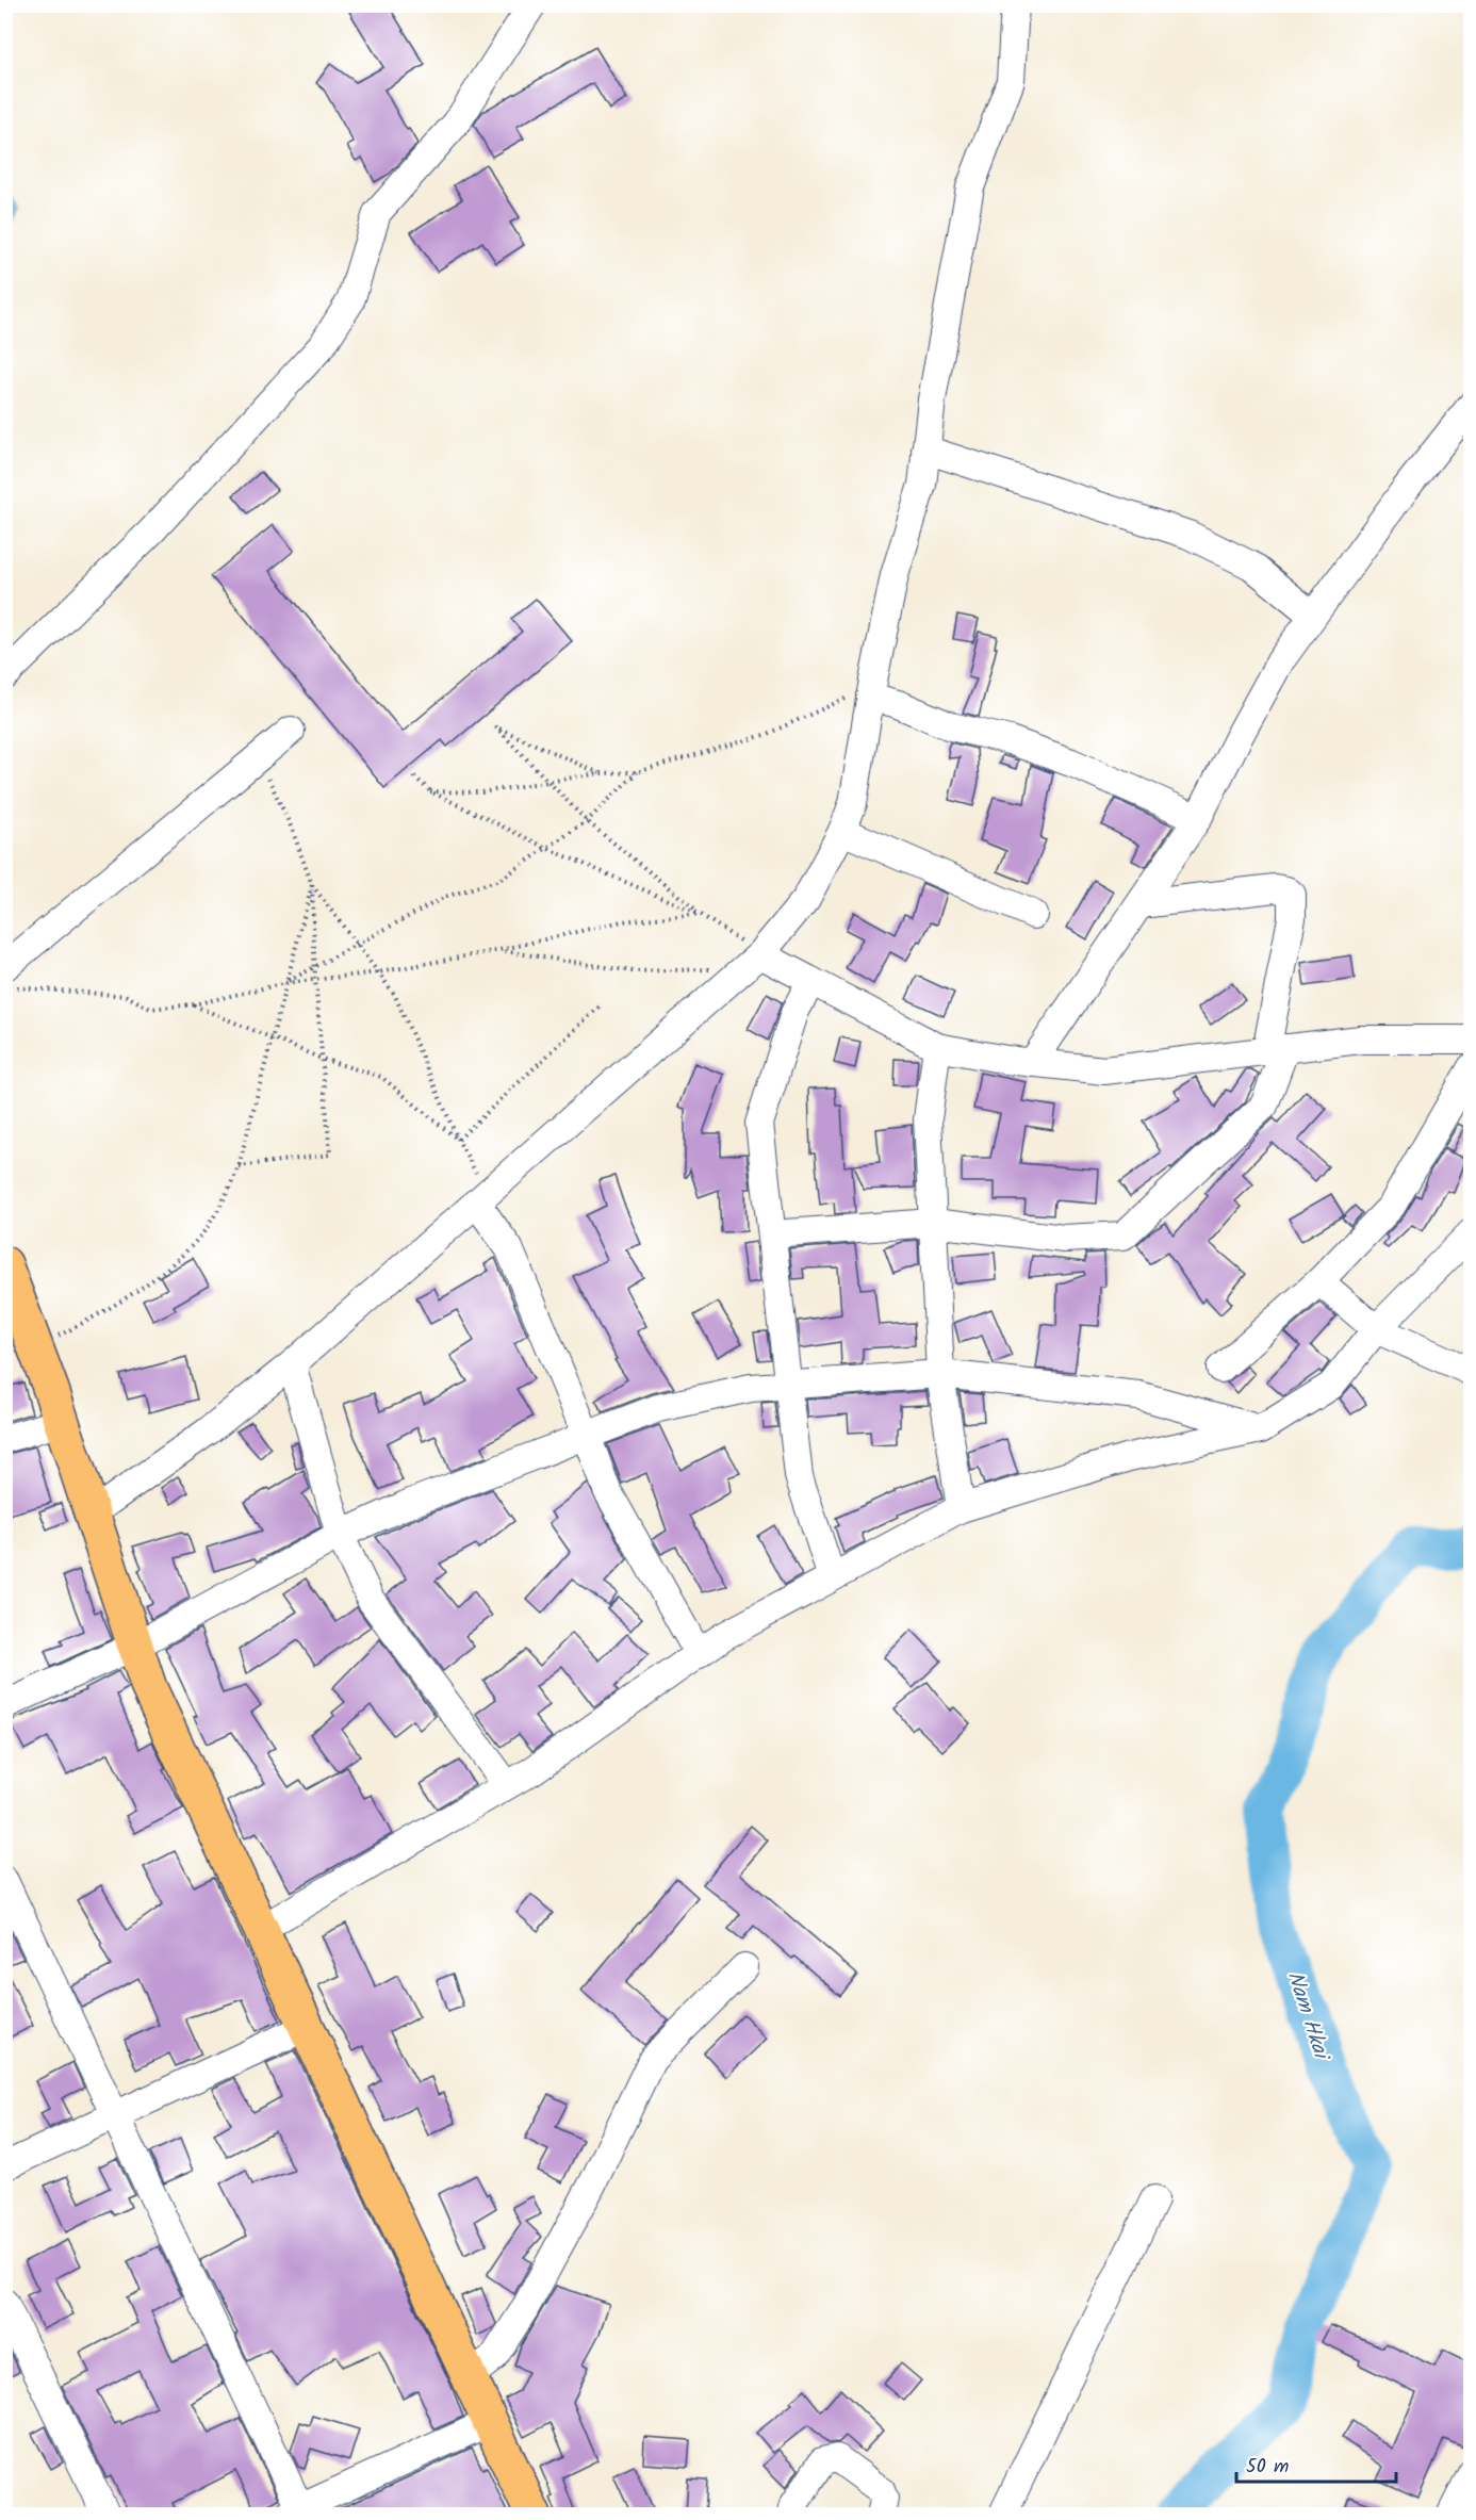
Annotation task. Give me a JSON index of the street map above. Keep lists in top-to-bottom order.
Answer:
{
  "water": ["Nam Hkai"],
  "scale_bar": "50 m"
}
